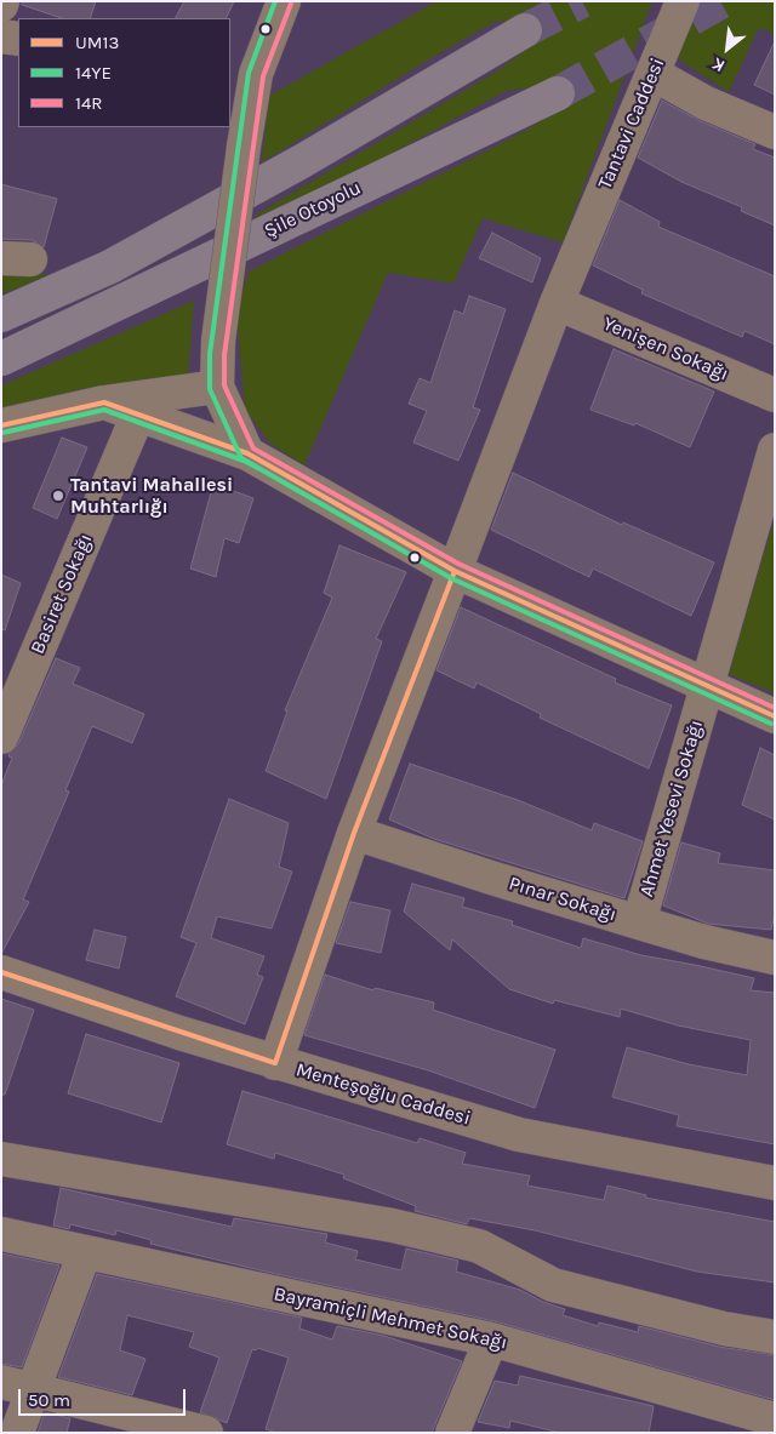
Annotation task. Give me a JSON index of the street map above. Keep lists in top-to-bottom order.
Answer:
{
  "streets": {
    "highway": ["Şile Otoyolu"],
    "street": [
      "Tantavi Caddesi",
      "Yenişen Sokağı",
      "Basiret Sokağı",
      "Ahmet Yesevi Sokağı",
      "Pınar Sokağı",
      "Menteşoğlu Caddesi",
      "Bayramiçli Mehmet Sokağı"
    ]
  },
  "crossings": [
    ["Tantavi Caddesi", "Yenişen Sokağı"],
    ["Tantavi Caddesi", "Pınar Sokağı"],
    ["Tantavi Caddesi", "Menteşoğlu Caddesi"],
    ["Ahmet Yesevi Sokağı", "Pınar Sokağı"]
  ],
  "places": ["Tantavi Mahallesi Muhtarlığı"],
  "lines": ["transit line 14YE", "transit line 14R", "transit line UM13"],
  "legend": ["UM13", "14YE", "14R"],
  "scale_bar": "50 m",
  "north": "bottom left"
}
